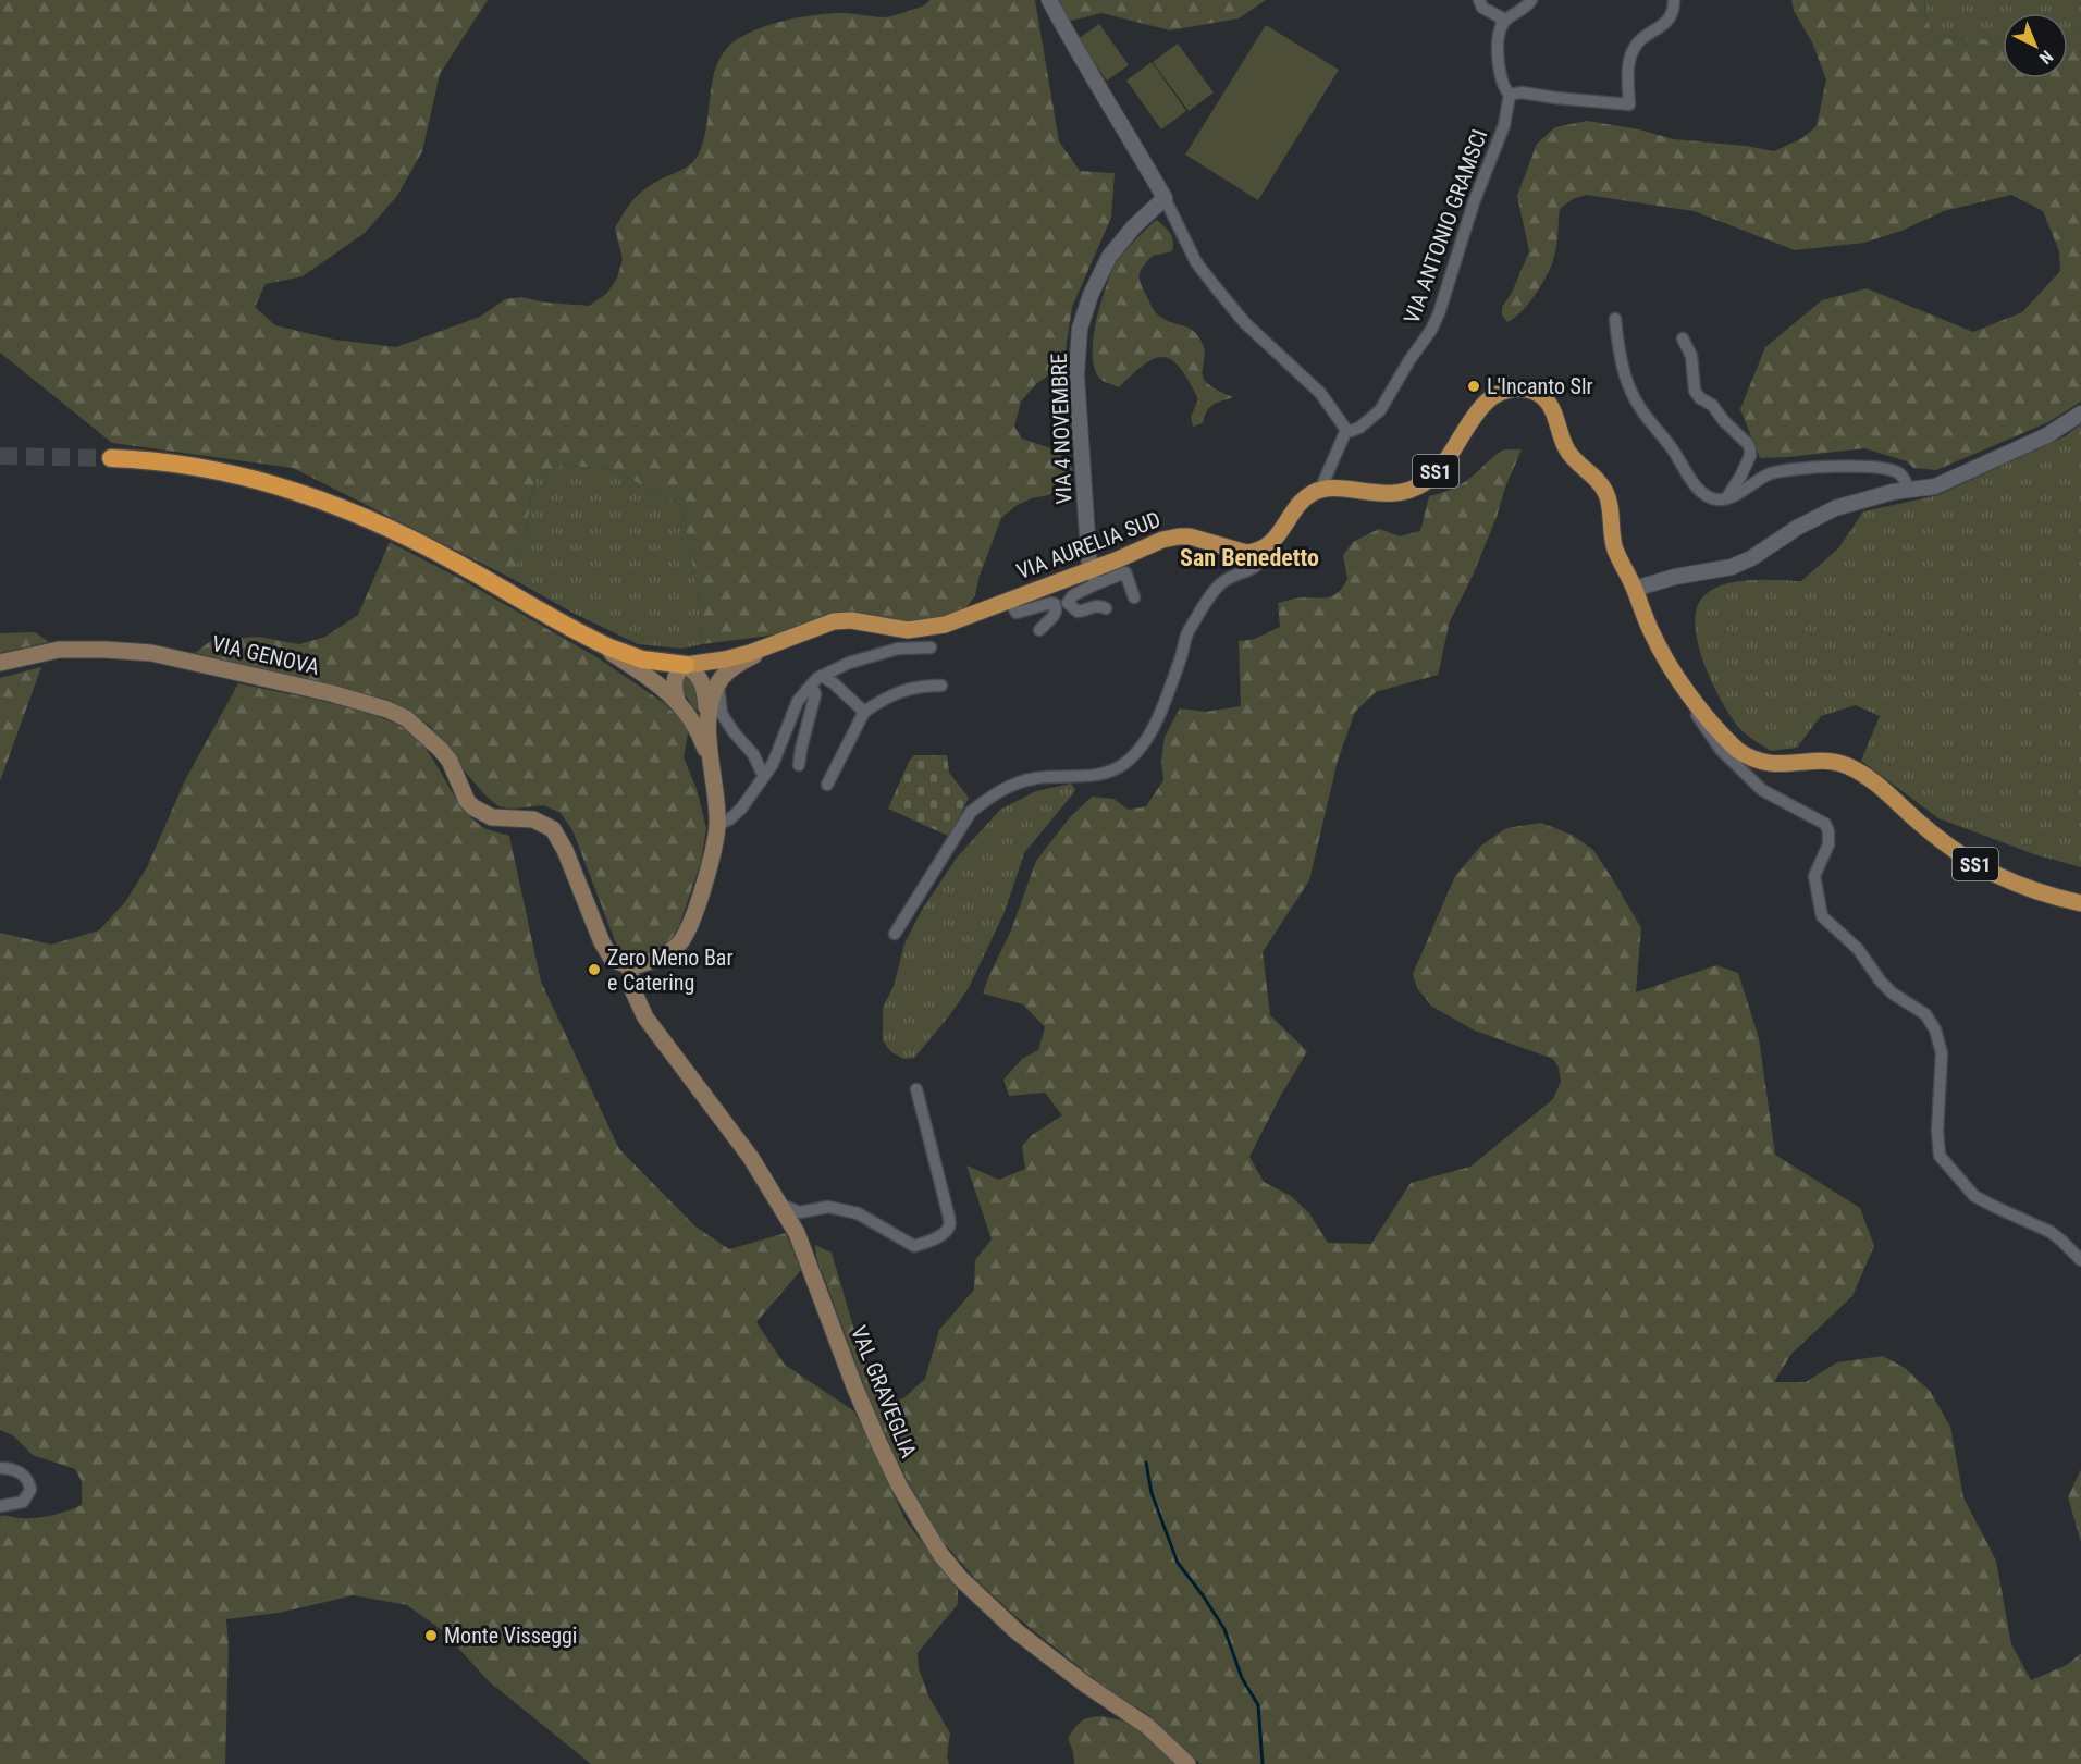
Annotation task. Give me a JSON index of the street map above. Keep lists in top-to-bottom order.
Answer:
{
  "streets": {
    "main road": [
      "SS1",
      "VIA AURELIA SUD",
      "VIA GENOVA",
      "VAL GRAVEGLIA"
    ],
    "street": ["VIA ANTONIO GRAMSCI", "VIA 4 NOVEMBRE"]
  },
  "crossings": [
    ["VIA 4 NOVEMBRE", "VIA AURELIA SUD"],
    ["VIA AURELIA SUD", "VIA GENOVA"],
    ["VIA AURELIA SUD", "VAL GRAVEGLIA"],
    ["VIA GENOVA", "VAL GRAVEGLIA"]
  ],
  "districts": ["San Benedetto"],
  "places": ["L'Incanto Slr", "Zero Meno Bar e Catering", "Monte Visseggi"],
  "north": "bottom right"
}
